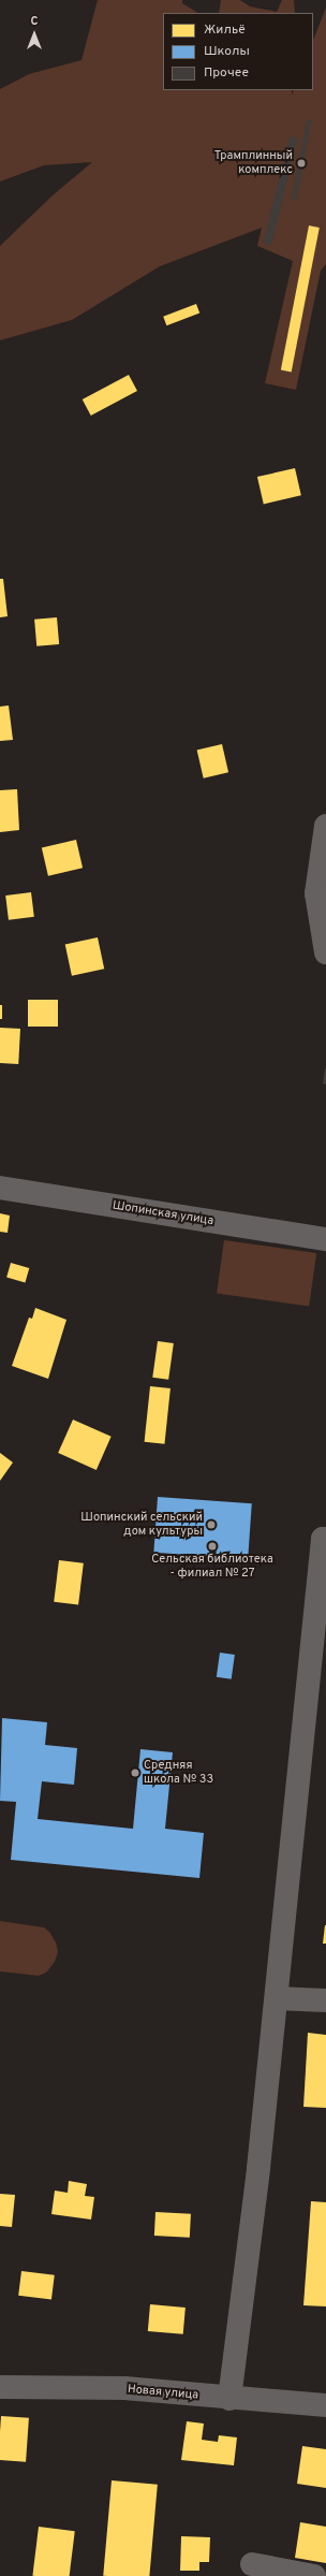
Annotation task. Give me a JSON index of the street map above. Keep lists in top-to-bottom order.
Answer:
{
  "streets": {
    "street": ["Шопинская улица", "Новая улица"]
  },
  "places": [
    "Трамплинный комплекс",
    "Шопинский сельский дом культуры",
    "Сельская библиотека - филиал № 27",
    "Средняя школа № 33"
  ],
  "legend": ["Жильё", "Школы", "Прочее"],
  "north": "top"
}
